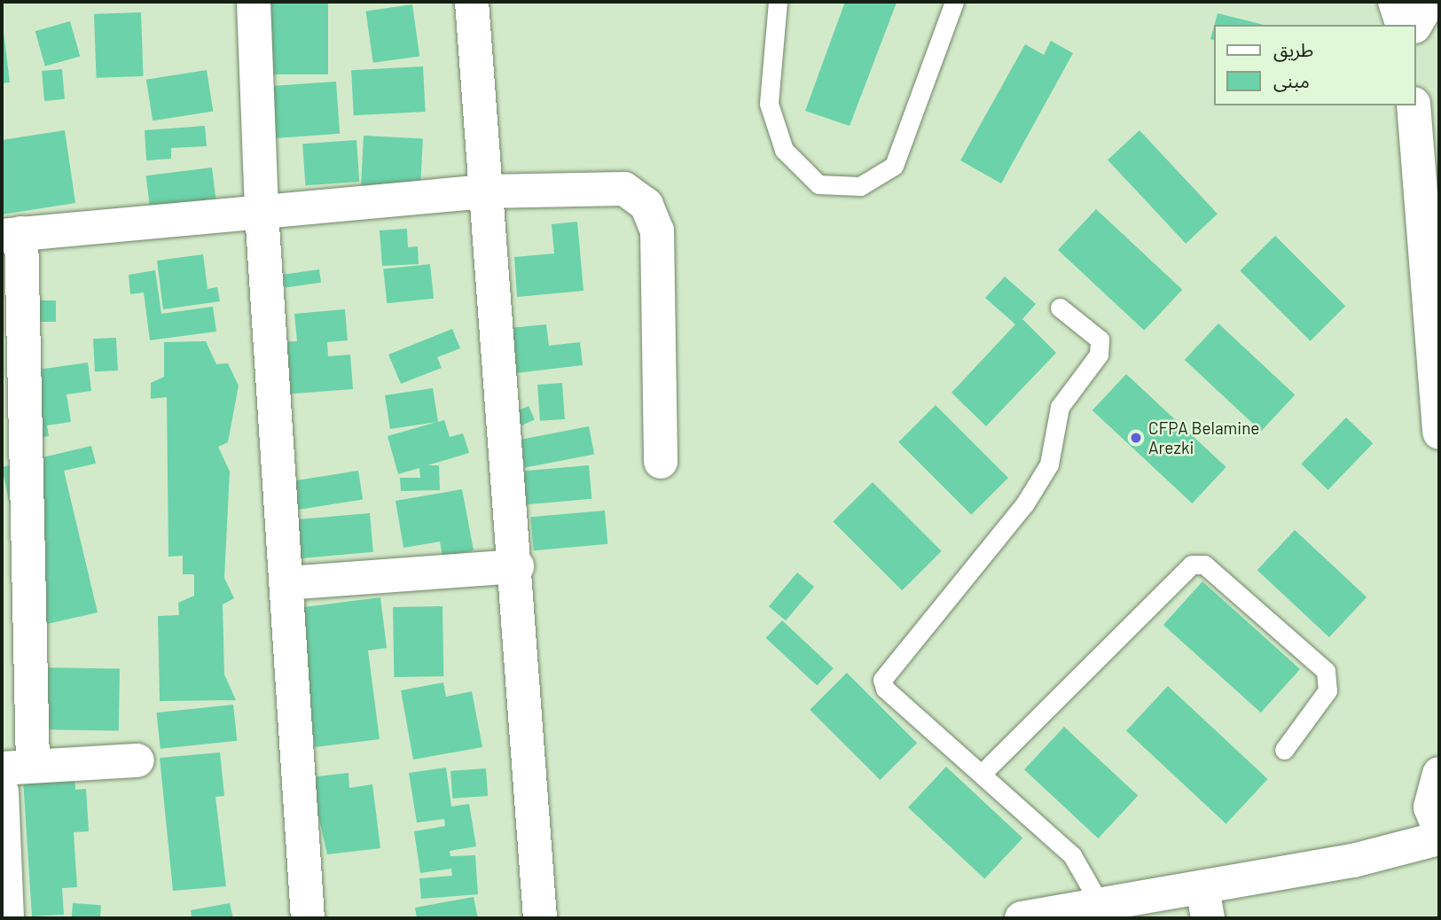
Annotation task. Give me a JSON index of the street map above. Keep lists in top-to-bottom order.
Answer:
{
  "places": ["CFPA Belamine Arezki"],
  "legend": ["طريق", "مبنى"]
}
